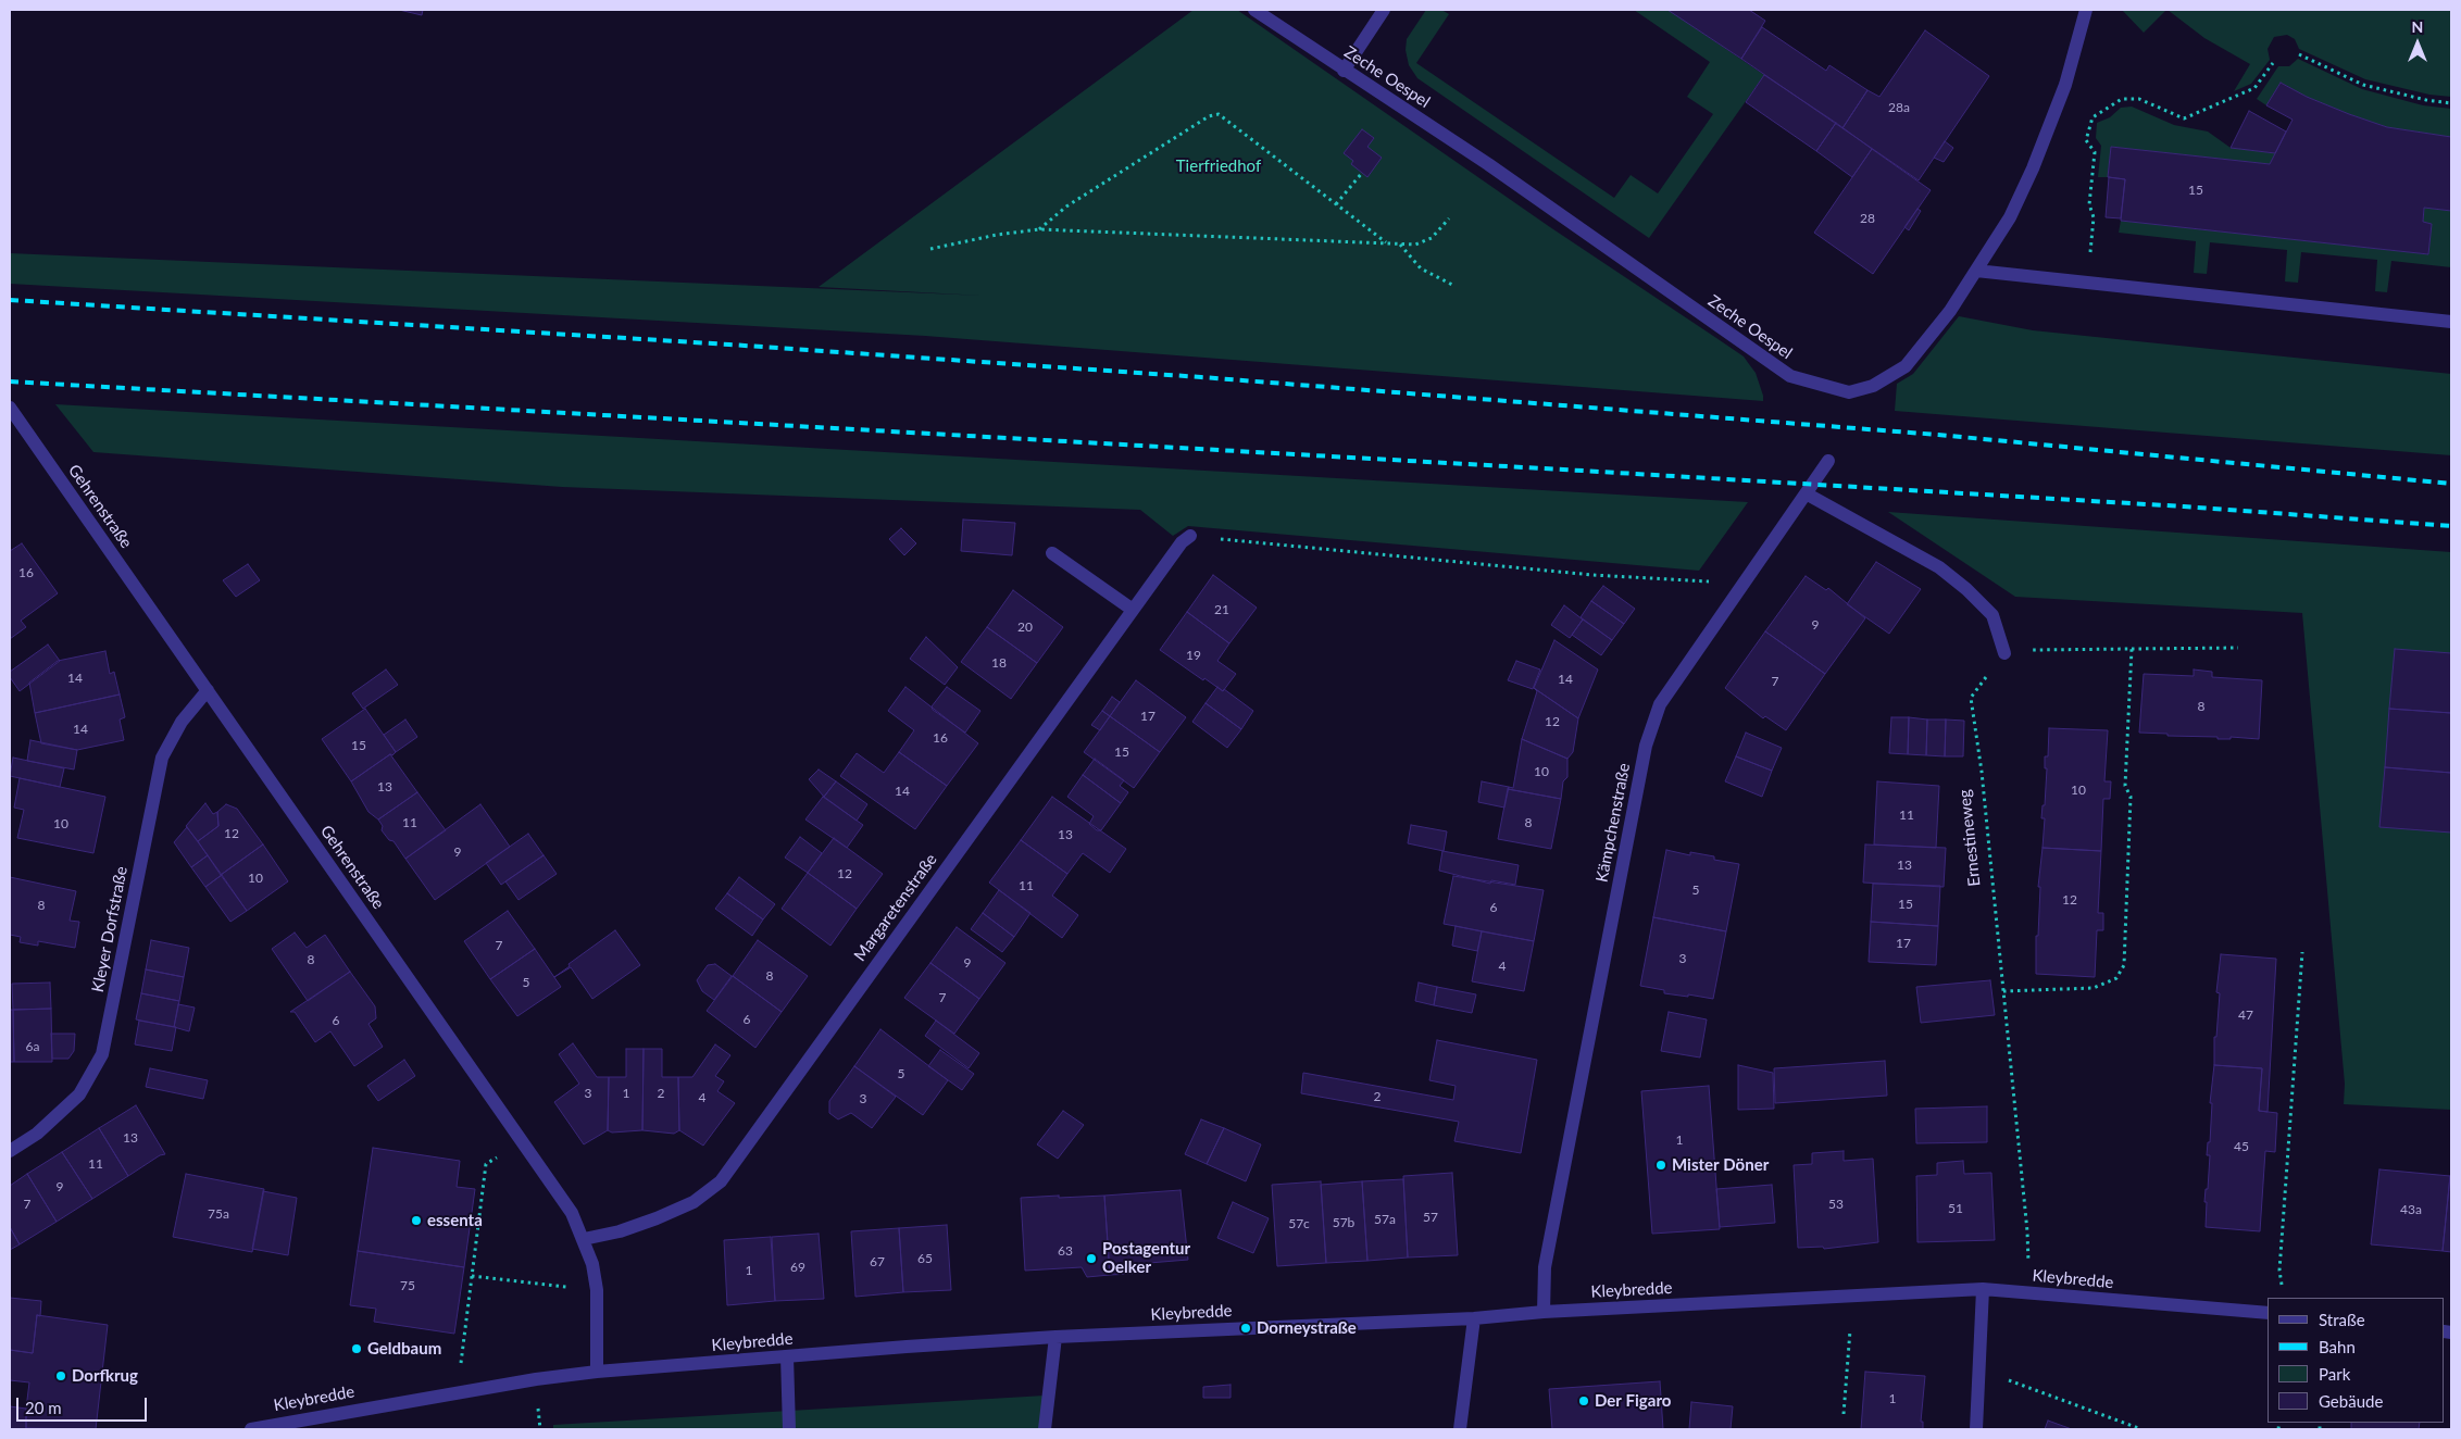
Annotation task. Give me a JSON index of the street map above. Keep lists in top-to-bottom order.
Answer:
{
  "streets": {
    "street": [
      "Zeche Oespel",
      "Gehrenstraße",
      "Kämpchenstraße",
      "Margaretenstraße",
      "Kleyer Dorfstraße",
      "Kleybredde"
    ],
    "path": ["Ernestineweg"]
  },
  "crossings": [
    ["Gehrenstraße", "Margaretenstraße"],
    ["Gehrenstraße", "Kleyer Dorfstraße"],
    ["Gehrenstraße", "Kleybredde"],
    ["Kämpchenstraße", "Kleybredde"],
    ["Ernestineweg", "Kleybredde"]
  ],
  "parks": ["Tierfriedhof"],
  "places": [
    "Mister Döner",
    "essenta",
    "Postagentur Oelker",
    "Dorneystraße",
    "Geldbaum",
    "Dorfkrug",
    "Der Figaro"
  ],
  "house_numbers": [
    "28a",
    "15",
    "28",
    "16",
    "21",
    "9",
    "20",
    "19",
    "18",
    "14",
    "14",
    "7",
    "8",
    "17",
    "12",
    "14",
    "16",
    "15",
    "15",
    "10",
    "13",
    "10",
    "14",
    "11",
    "11",
    "8",
    "10",
    "12",
    "13",
    "9",
    "13",
    "12",
    "10",
    "11",
    "5",
    "12",
    "15",
    "8",
    "6",
    "17",
    "7",
    "3",
    "8",
    "9",
    "4",
    "8",
    "5",
    "7",
    "47",
    "6",
    "6",
    "6a",
    "5",
    "3",
    "1",
    "2",
    "2",
    "4",
    "3",
    "13",
    "1",
    "45",
    "11",
    "9",
    "7",
    "53",
    "51",
    "43a",
    "75a",
    "57",
    "57a",
    "57b",
    "57c",
    "63",
    "65",
    "67",
    "69",
    "1",
    "75",
    "1"
  ],
  "legend": [
    "Straße",
    "Bahn",
    "Park",
    "Gebäude"
  ],
  "scale_bar": "20 m",
  "north": "top"
}
